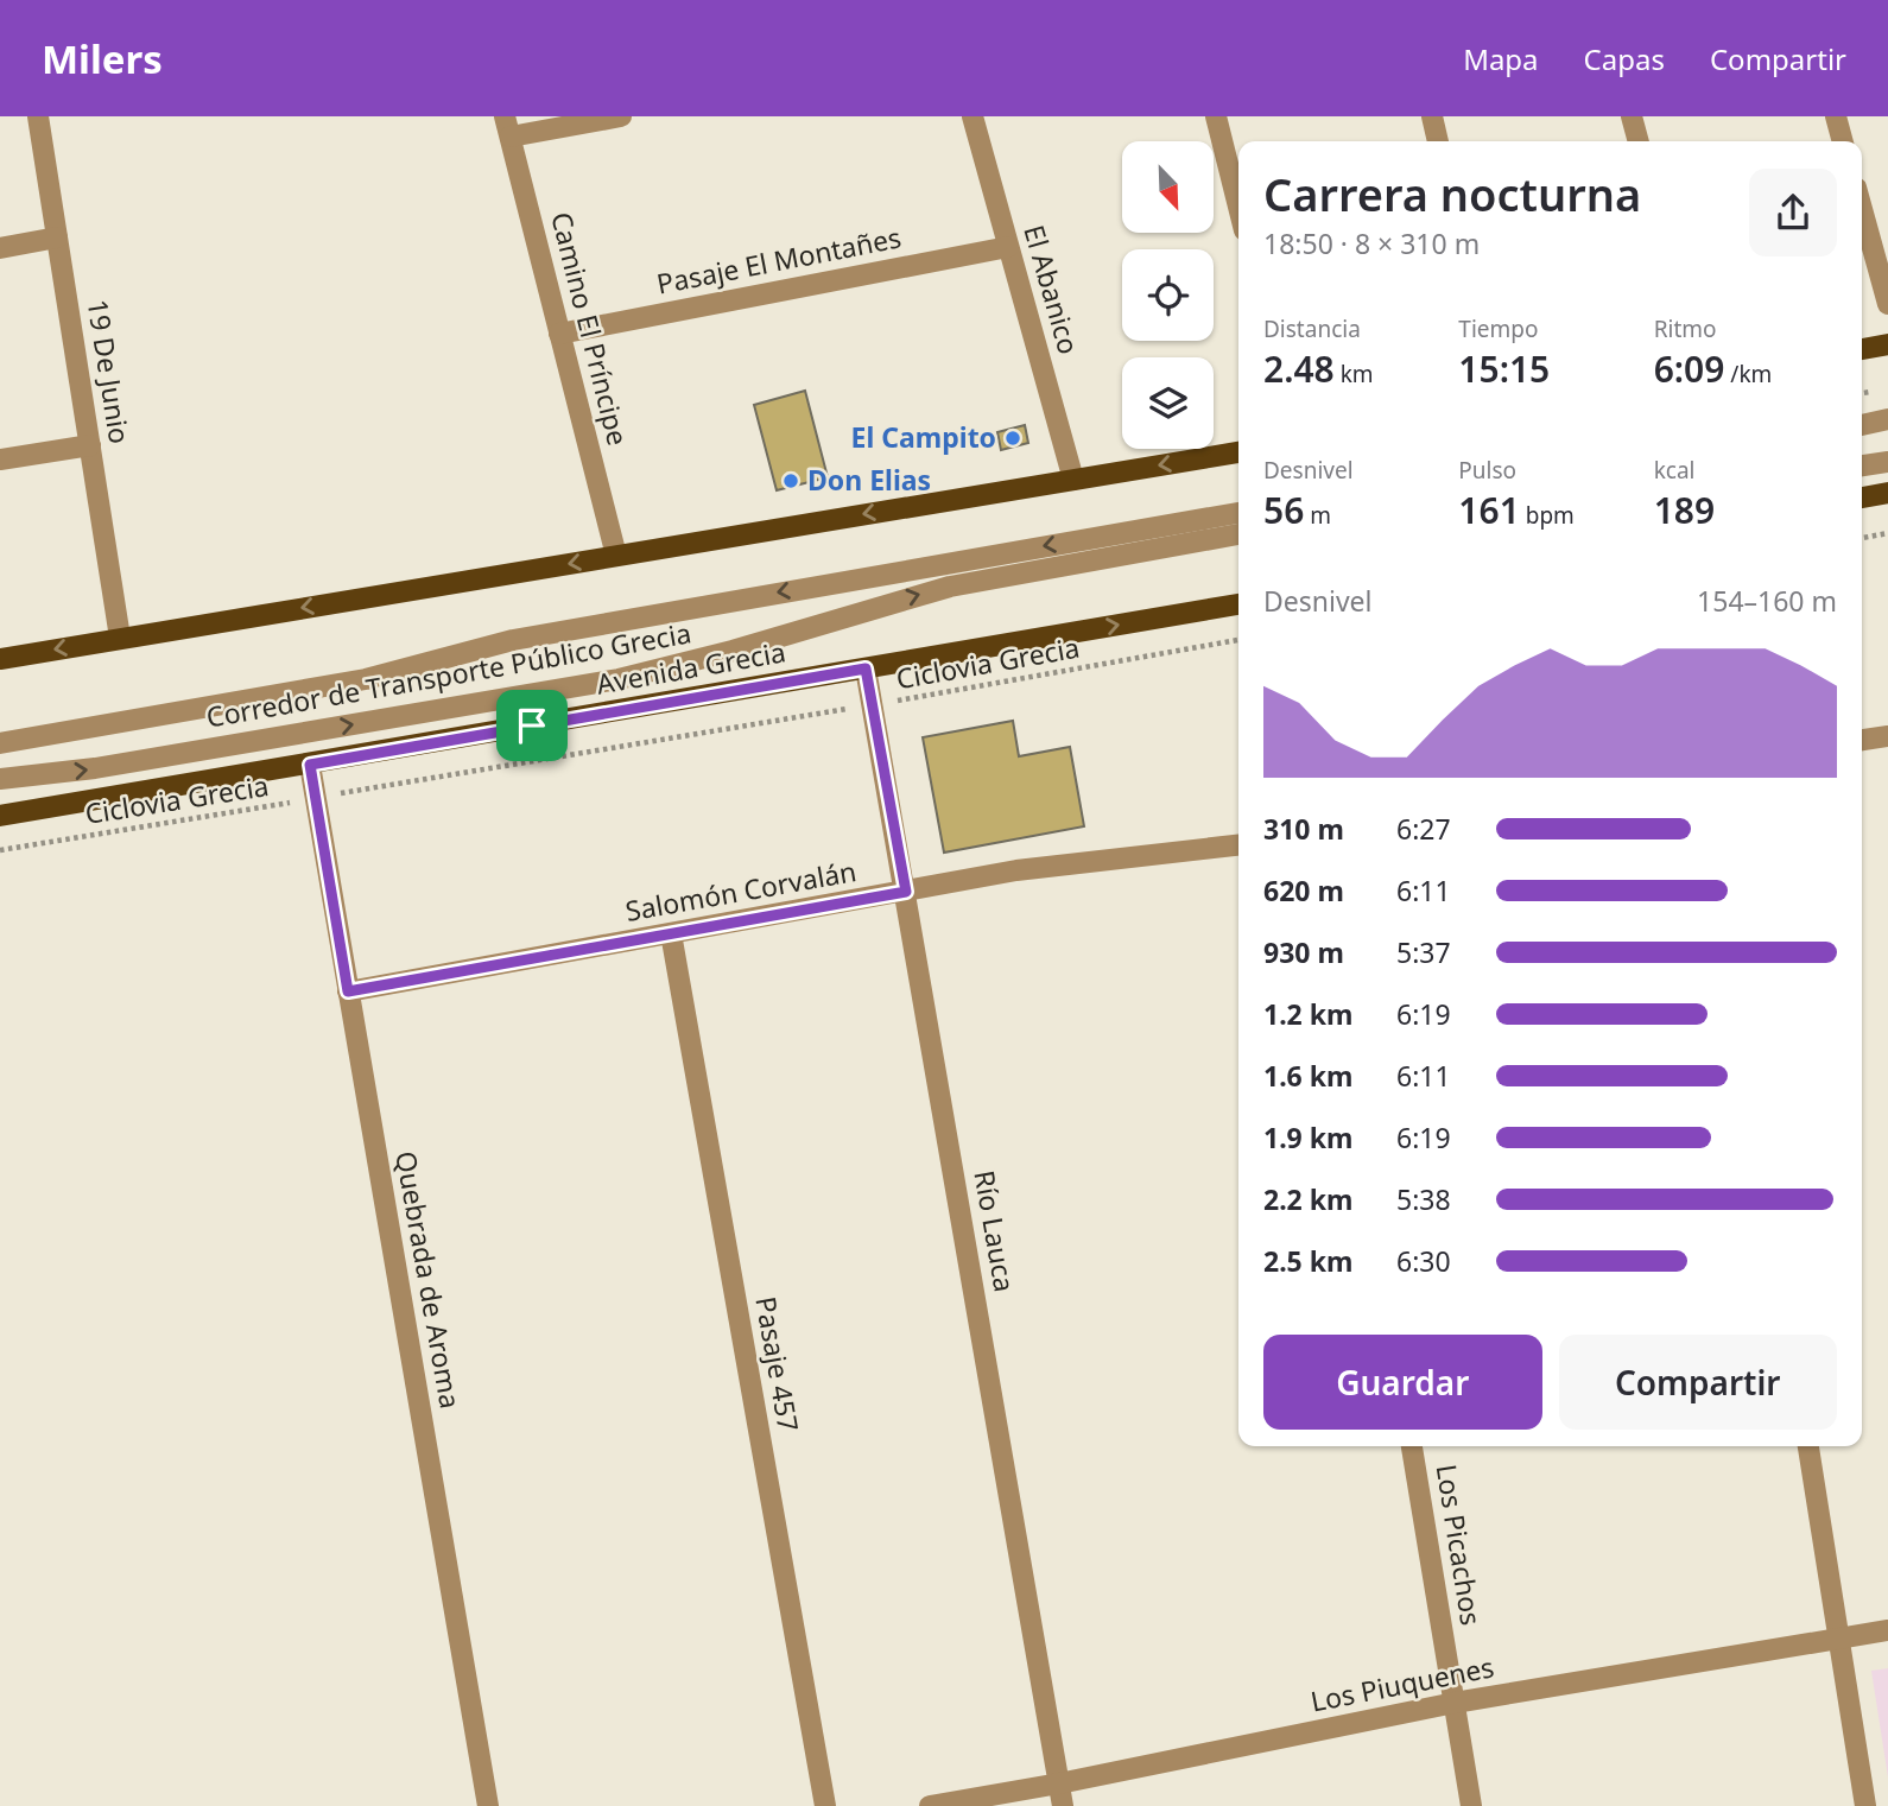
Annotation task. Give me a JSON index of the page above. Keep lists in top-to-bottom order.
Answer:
{
  "streets": {
    "main road": ["Avenida Grecia"],
    "street": [
      "Pasaje El Montañes",
      "El Abanico",
      "Camino El Príncipe",
      "19 De Junio",
      "Corredor de Transporte Público Grecia",
      "Salomón Corvalán",
      "Río Lauca",
      "Quebrada de Aroma",
      "Pasaje 457",
      "Los Picachos",
      "Los Piuquenes"
    ],
    "path": ["Ciclovia Grecia"]
  },
  "crossings": [
    ["Pasaje El Montañes", "El Abanico"],
    ["Pasaje El Montañes", "Camino El Príncipe"],
    ["Ciclovia Grecia", "Río Lauca"],
    ["Ciclovia Grecia", "Quebrada de Aroma"],
    ["Avenida Grecia", "Río Lauca"],
    ["Avenida Grecia", "Quebrada de Aroma"],
    ["Salomón Corvalán", "Río Lauca"],
    ["Salomón Corvalán", "Quebrada de Aroma"],
    ["Salomón Corvalán", "Pasaje 457"],
    ["Río Lauca", "Los Piuquenes"],
    ["Los Picachos", "Los Piuquenes"]
  ],
  "places": ["El Campito", "Don Elias"],
  "north": "bottom right",
  "page": {
    "header": "Milers",
    "nav": ["Mapa", "Capas", "Compartir"],
    "heading": ["Carrera nocturna", "18:50 · 8 × 310 m"],
    "stats": [
      ["Distancia", "2.48 km"],
      ["Tiempo", "15:15"],
      ["Ritmo", "6:09 /km"],
      ["Desnivel", "56 m"],
      ["Pulso", "161 bpm"],
      ["kcal", "189"]
    ],
    "chart": ["Desnivel", "154–160 m"],
    "list": [
      {
        "name": "310 m",
        "note": "6:27"
      },
      {
        "name": "620 m",
        "note": "6:11"
      },
      {
        "name": "930 m",
        "note": "5:37"
      },
      {
        "name": "1.2 km",
        "note": "6:19"
      },
      {
        "name": "1.6 km",
        "note": "6:11"
      },
      {
        "name": "1.9 km",
        "note": "6:19"
      },
      {
        "name": "2.2 km",
        "note": "5:38"
      },
      {
        "name": "2.5 km",
        "note": "6:30"
      }
    ],
    "buttons": ["Guardar", "Compartir"]
  }
}
